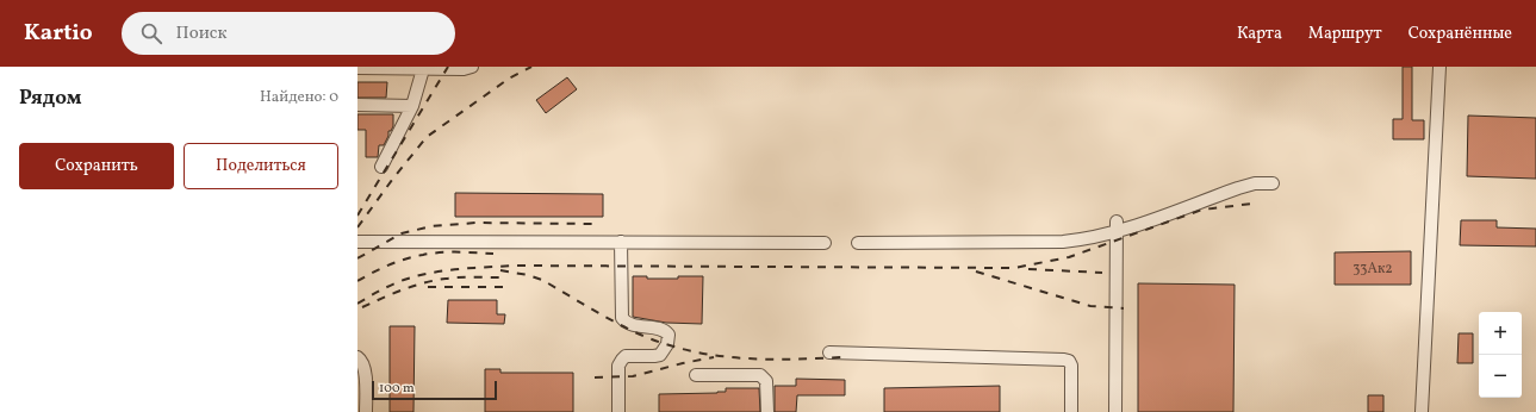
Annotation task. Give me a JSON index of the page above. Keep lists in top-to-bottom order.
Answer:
{
  "house_numbers": ["33Ак2"],
  "scale_bar": "100 m",
  "page": {
    "header": "Kartio",
    "search": "Поиск",
    "nav": ["Карта", "Маршрут", "Сохранённые"],
    "heading": ["Рядом", "Найдено: 0"],
    "buttons": ["Сохранить", "Поделиться"],
    "map_buttons": ["+", "−"],
    "scale": "100 m"
  }
}
